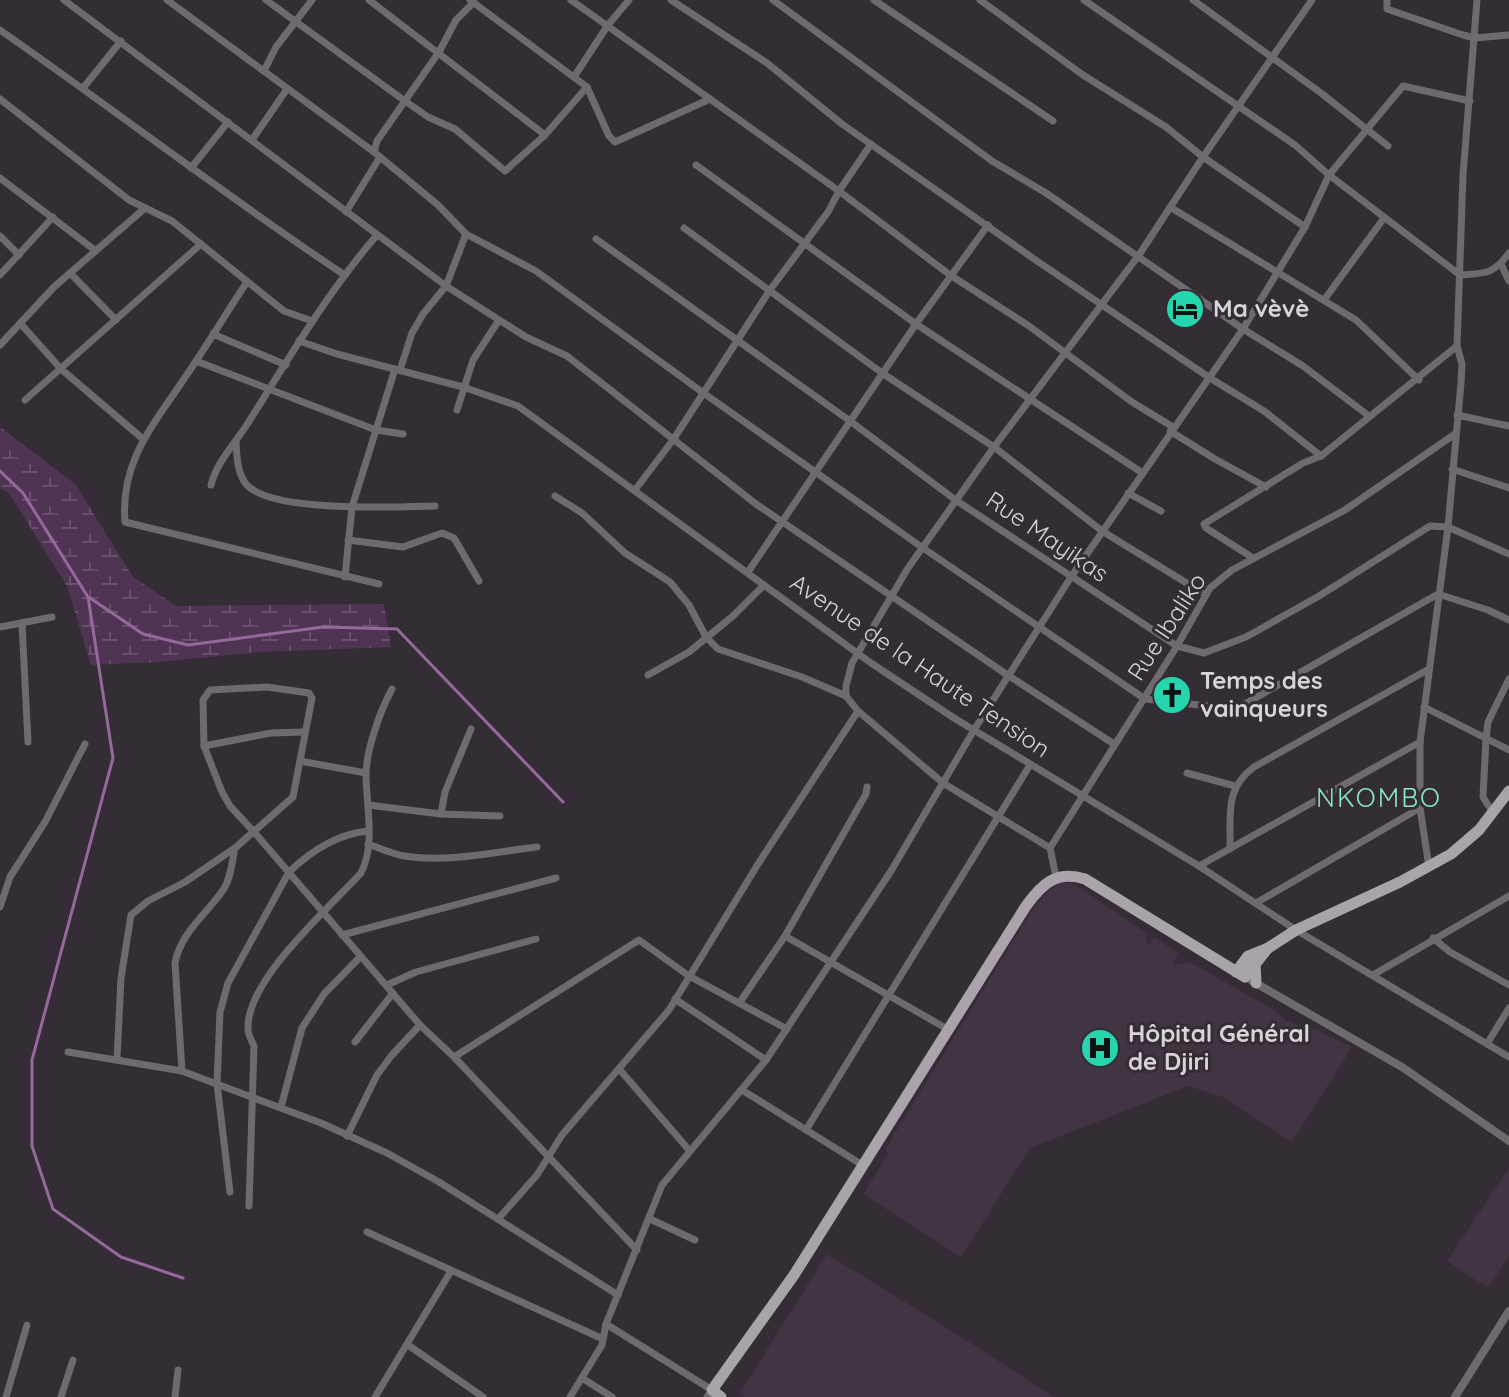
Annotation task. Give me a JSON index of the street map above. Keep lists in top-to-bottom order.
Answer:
{
  "streets": {
    "street": ["Rue Mayikas", "Rue Ibaliko", "Avenue de la Haute Tension"]
  },
  "crossings": [
    ["Rue Mayikas", "Rue Ibaliko"],
    ["Rue Ibaliko", "Avenue de la Haute Tension"]
  ],
  "districts": ["NKOMBO"],
  "places": {
    "hotel": ["Ma vèvè"],
    "church": ["Temps des vainqueurs"],
    "hospital": ["Hôpital Général de Djiri"]
  }
}
